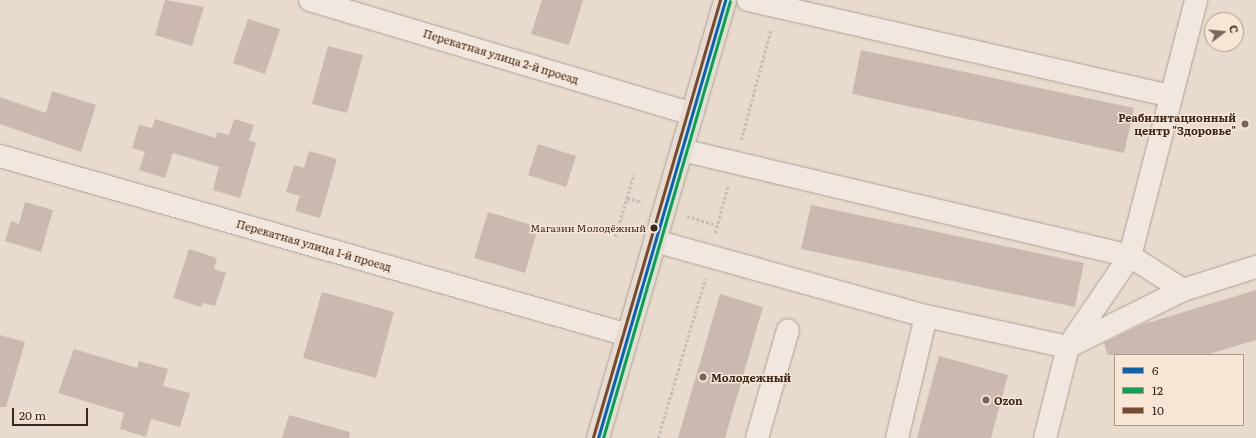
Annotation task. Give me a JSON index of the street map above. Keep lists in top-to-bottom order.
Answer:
{
  "streets": {
    "street": ["Перекатная улица 2-й проезд", "Перекатная улица 1-й проезд"]
  },
  "places": [
    "Реабилитационный центр \"Здоровье\"",
    "Магазин Молодёжный",
    "Молодежный",
    "Ozon"
  ],
  "lines": ["transit line 6", "transit line 10", "transit line 12"],
  "legend": ["6", "12", "10"],
  "scale_bar": "20 m",
  "north": "right"
}
